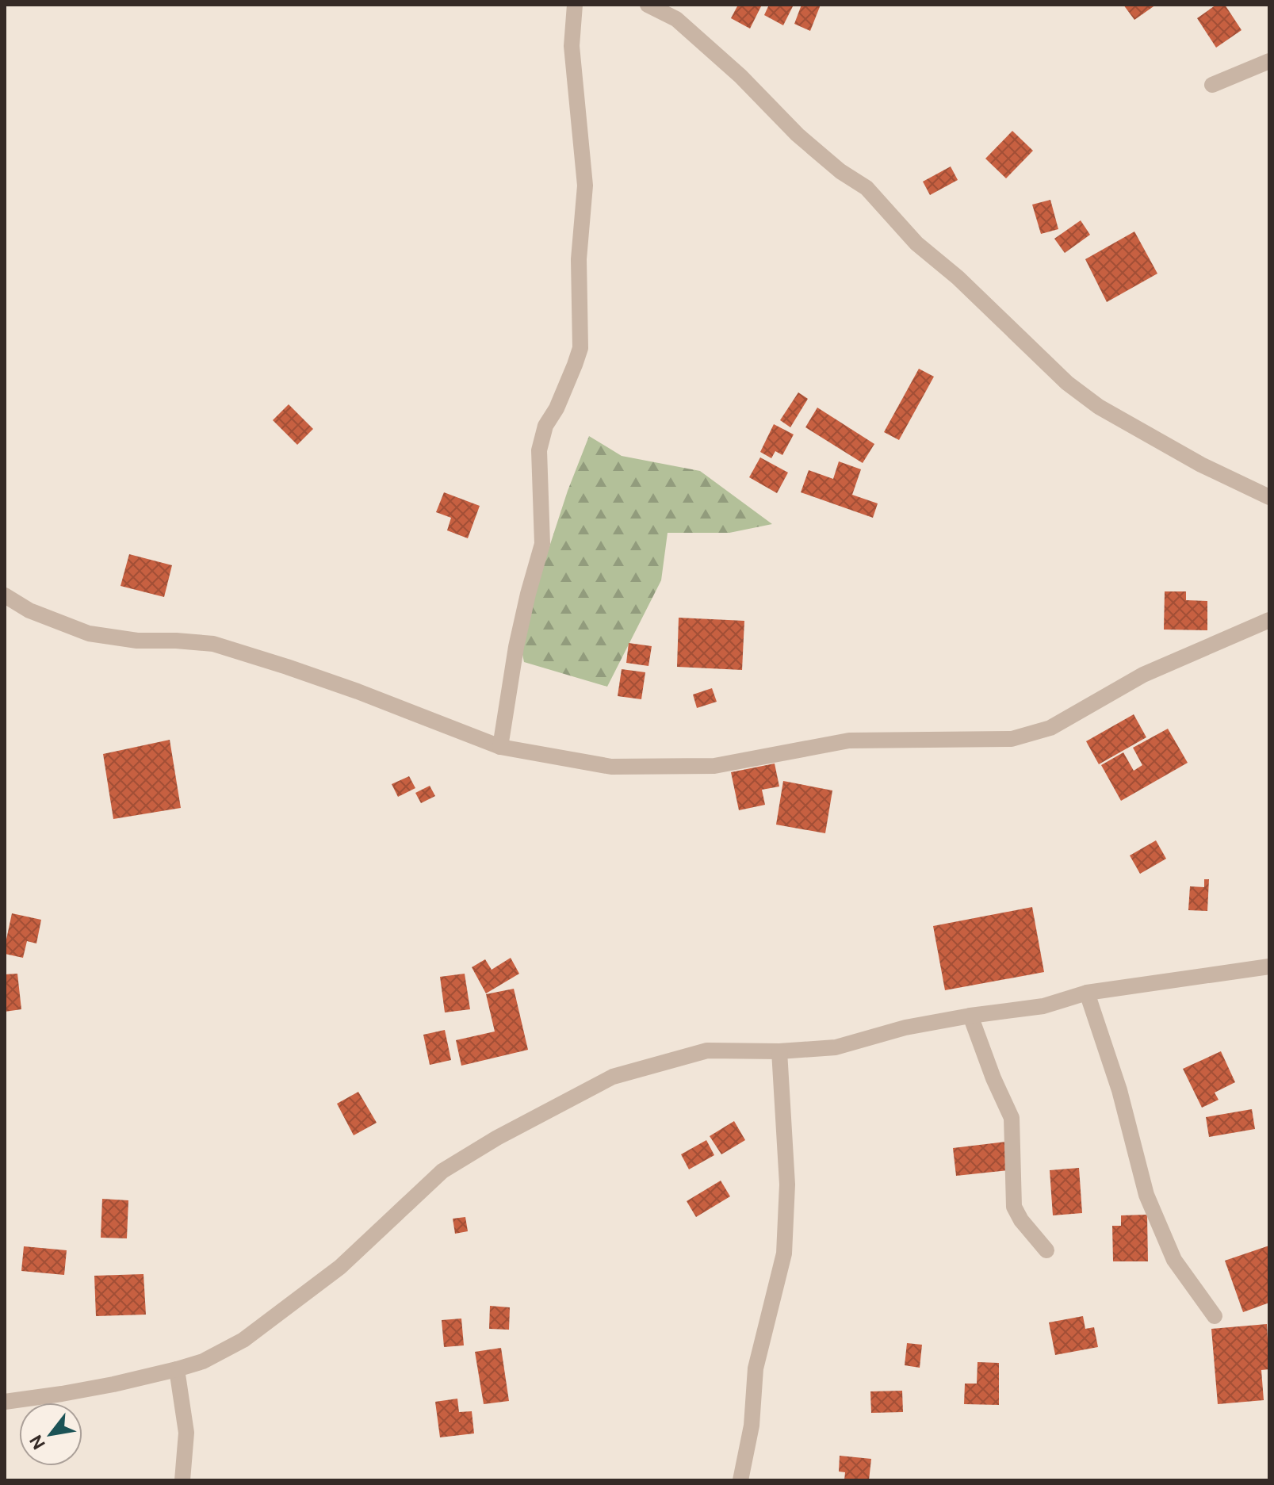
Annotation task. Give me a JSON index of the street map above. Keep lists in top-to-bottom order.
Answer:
{
  "north": "bottom left"
}
